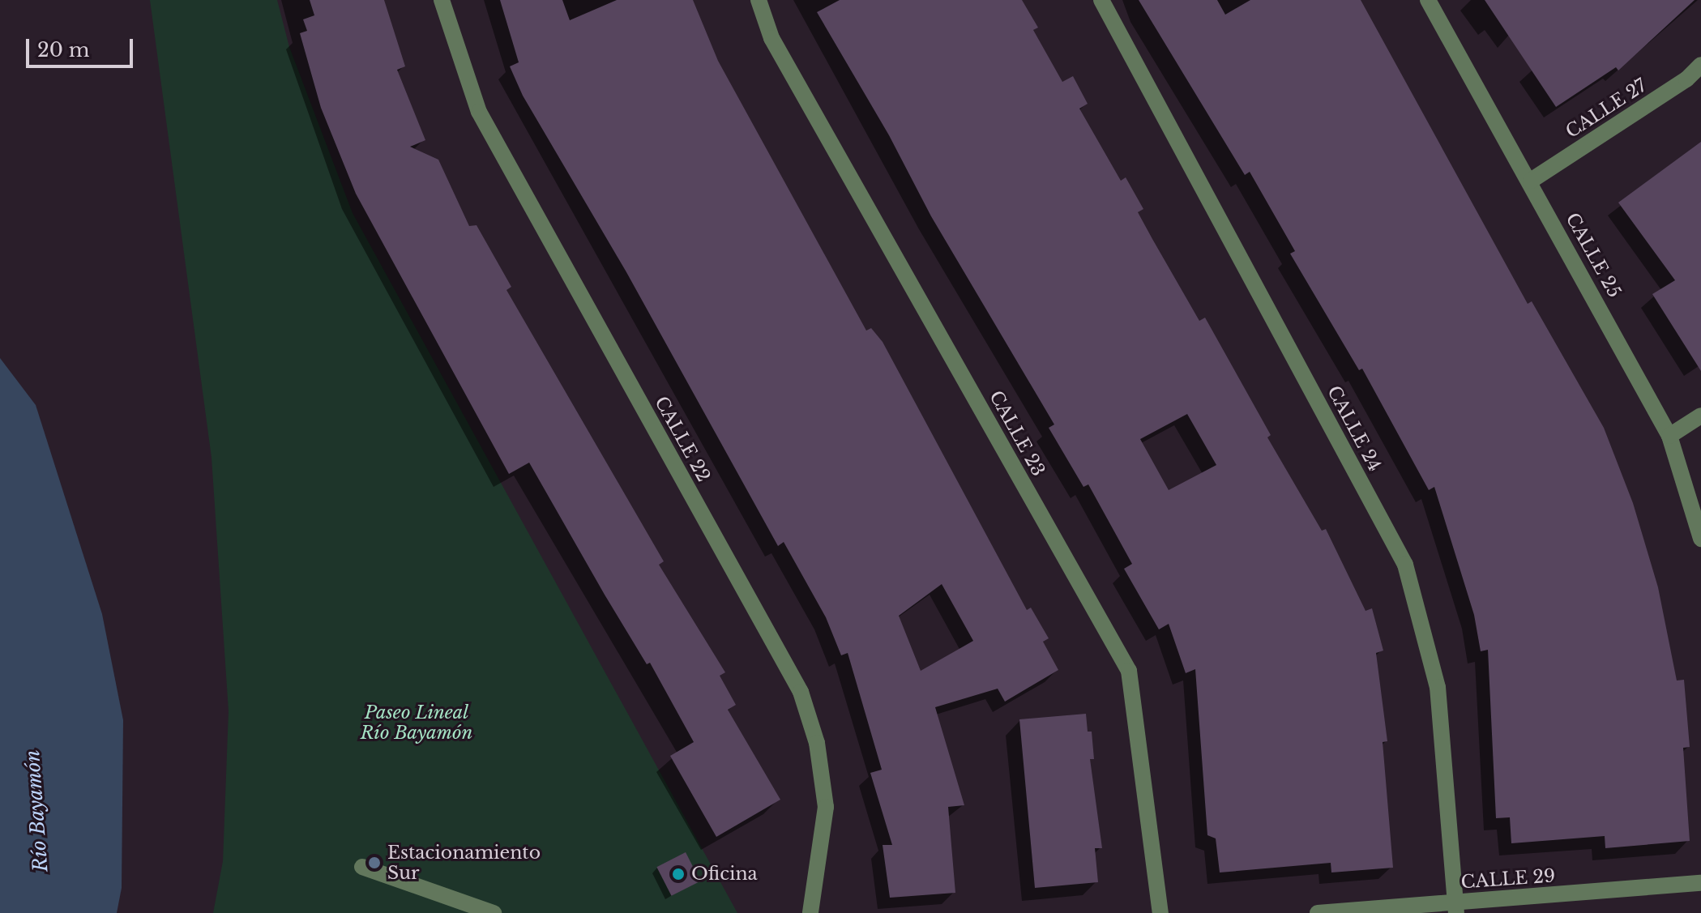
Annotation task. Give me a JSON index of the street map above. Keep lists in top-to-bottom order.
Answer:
{
  "streets": {
    "street": [
      "CALLE 27",
      "CALLE 25",
      "CALLE 24",
      "CALLE 23",
      "CALLE 22",
      "CALLE 29"
    ]
  },
  "crossings": [
    ["CALLE 27", "CALLE 25"],
    ["CALLE 24", "CALLE 29"]
  ],
  "water": ["Río Bayamón"],
  "parks": ["Paseo Lineal Río Bayamón"],
  "places": ["Estacionamiento Sur", "Oficina"],
  "scale_bar": "20 m"
}
